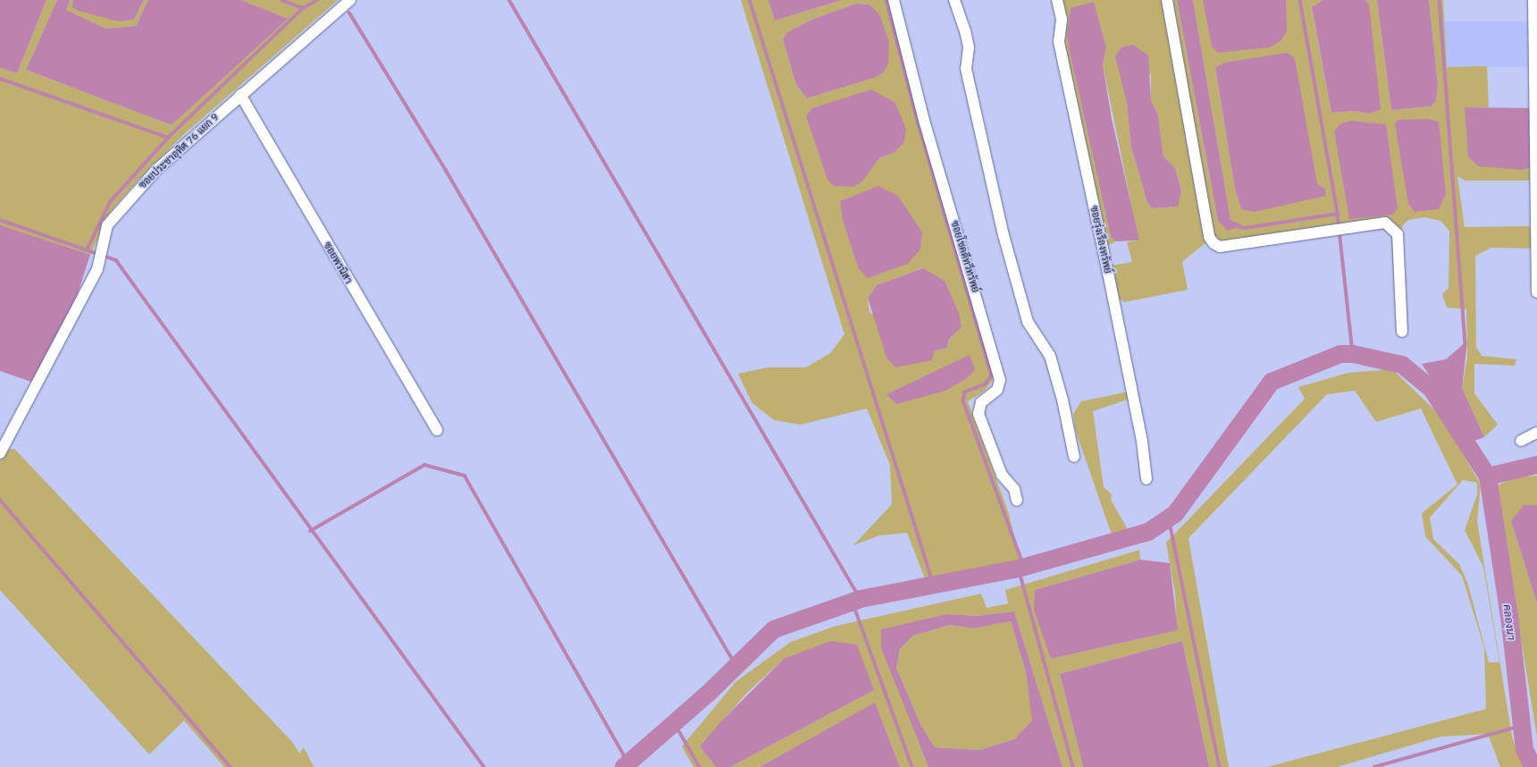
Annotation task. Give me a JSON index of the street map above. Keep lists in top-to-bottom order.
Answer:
{
  "streets": {
    "street": [
      "ซอยประชาอุทิศ 76 แยก 9",
      "ซอยรุ่งเรืองทรัพย์",
      "ซอยโชคดีทวีทรัพย์",
      "ซอยพรนิสา"
    ]
  },
  "crossings": [
    ["ซอยประชาอุทิศ 76 แยก 9", "ซอยพรนิสา"]
  ],
  "water": ["คลองนา"]
}
